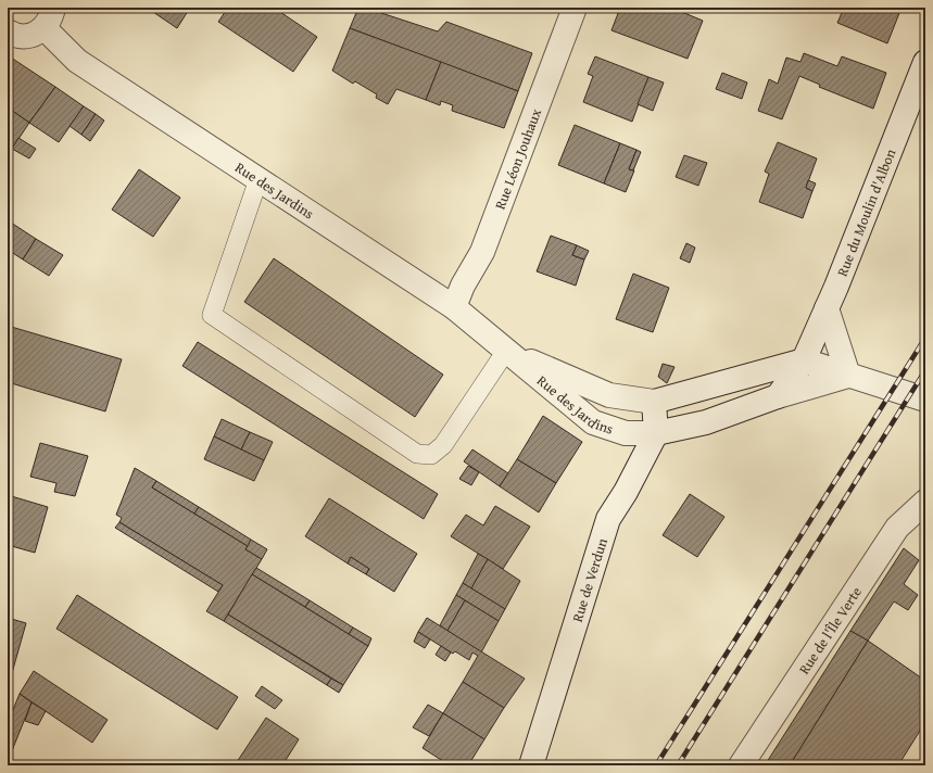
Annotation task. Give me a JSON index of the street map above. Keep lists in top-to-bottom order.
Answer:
{
  "streets": {
    "street": [
      "Rue Léon Jouhaux",
      "Rue des Jardins",
      "Rue du Moulin d'Albon",
      "Rue de Verdun",
      "Rue de l'Île Verte"
    ]
  },
  "crossings": [
    ["Rue Léon Jouhaux", "Rue des Jardins"],
    ["Rue des Jardins", "Rue de Verdun"]
  ]
}
